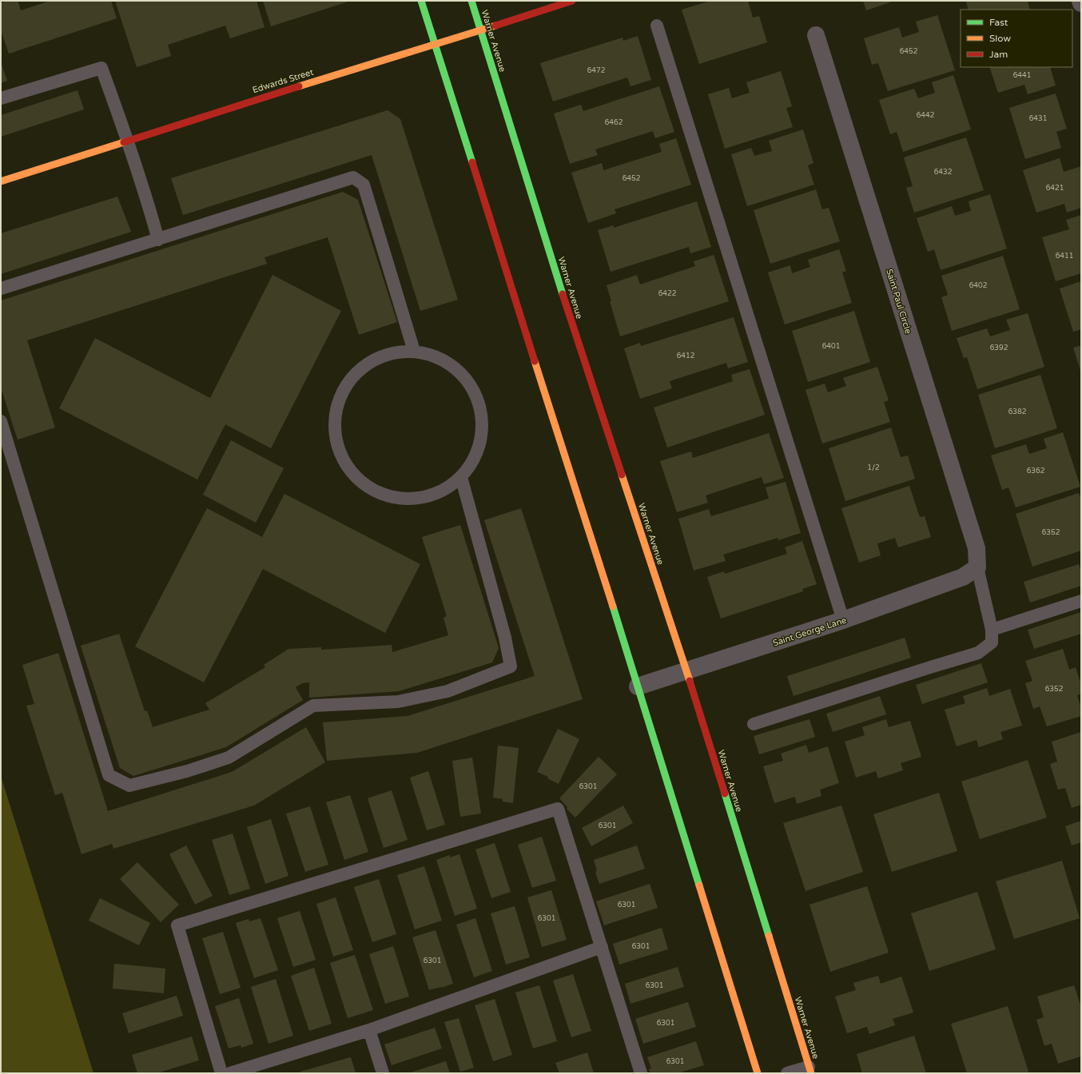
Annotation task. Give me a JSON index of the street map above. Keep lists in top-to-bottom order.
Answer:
{
  "streets": {
    "main road": ["Warner Avenue", "Edwards Street"],
    "street": ["Saint Paul Circle", "Saint George Lane"]
  },
  "crossings": [
    ["Warner Avenue", "Edwards Street"],
    ["Warner Avenue", "Saint George Lane"],
    ["Saint Paul Circle", "Saint George Lane"]
  ],
  "house_numbers": [
    "6452",
    "6472",
    "6441",
    "6442",
    "6431",
    "6462",
    "6432",
    "6452",
    "6421",
    "6411",
    "6402",
    "6422",
    "6401",
    "6392",
    "6412",
    "6382",
    "1/2",
    "6362",
    "6352",
    "6352",
    "6301",
    "6301",
    "6301",
    "6301",
    "6301",
    "6301",
    "6301",
    "6301",
    "6301"
  ],
  "legend": ["Fast", "Slow", "Jam"]
}
